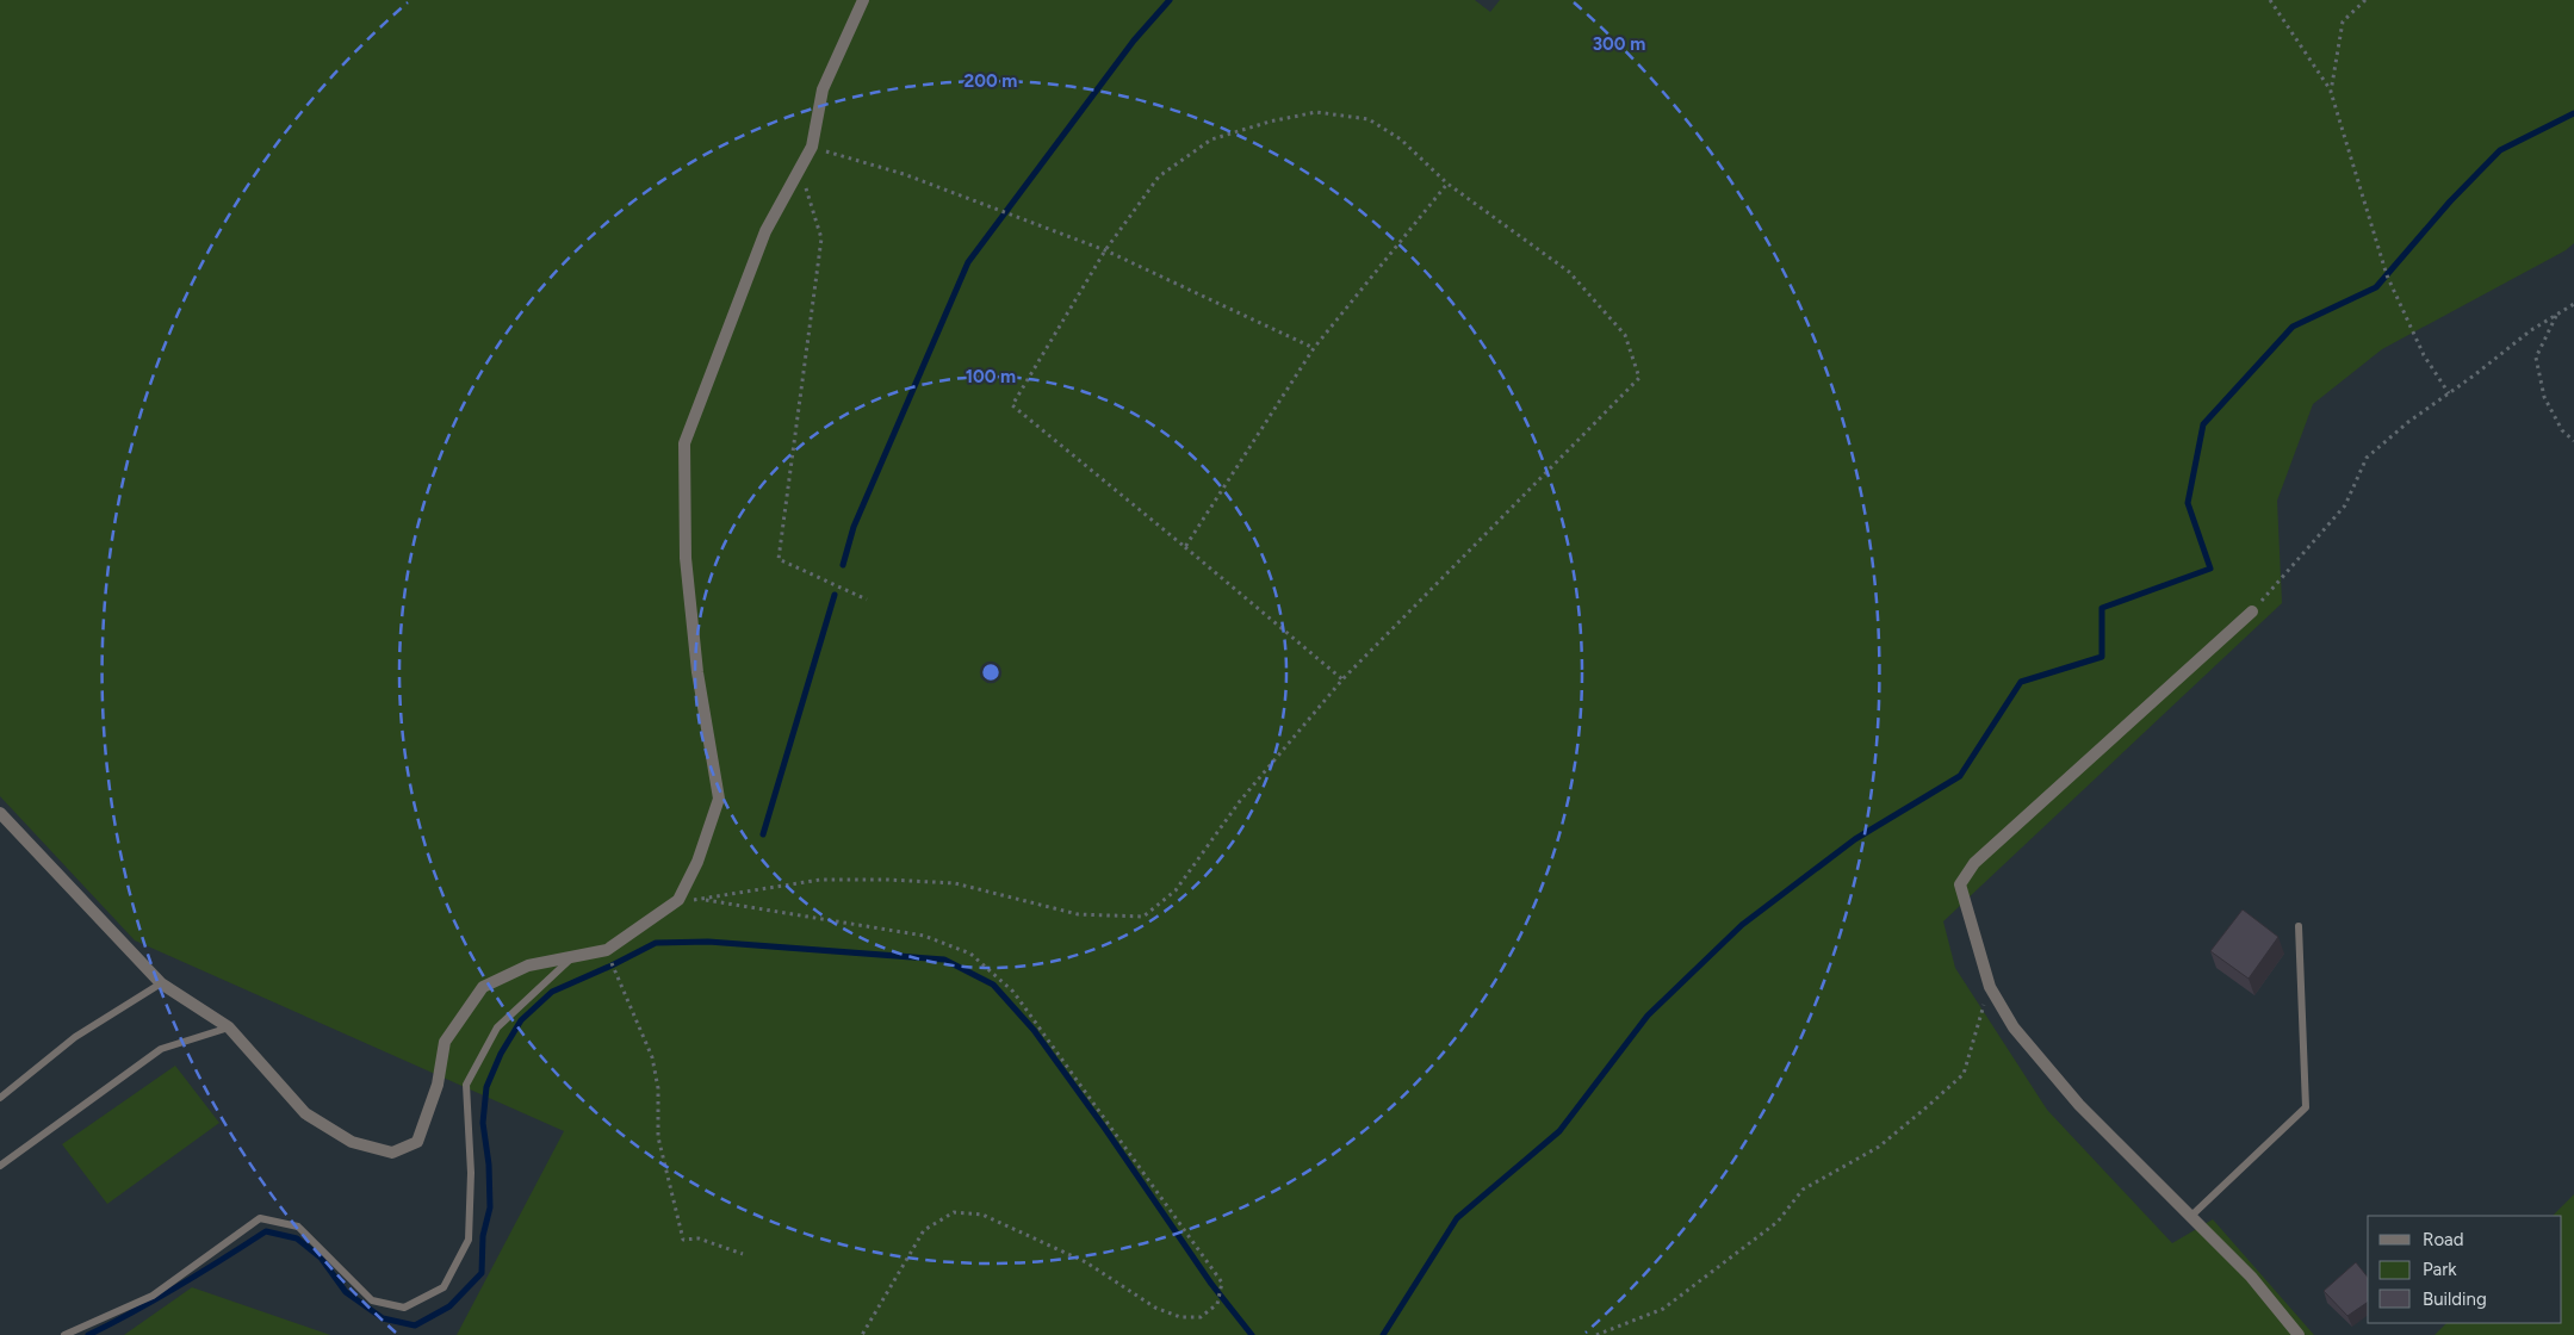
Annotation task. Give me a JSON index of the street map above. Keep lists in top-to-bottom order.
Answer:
{
  "legend": ["Road", "Park", "Building"],
  "rings": ["300 m", "200 m", "100 m"]
}
